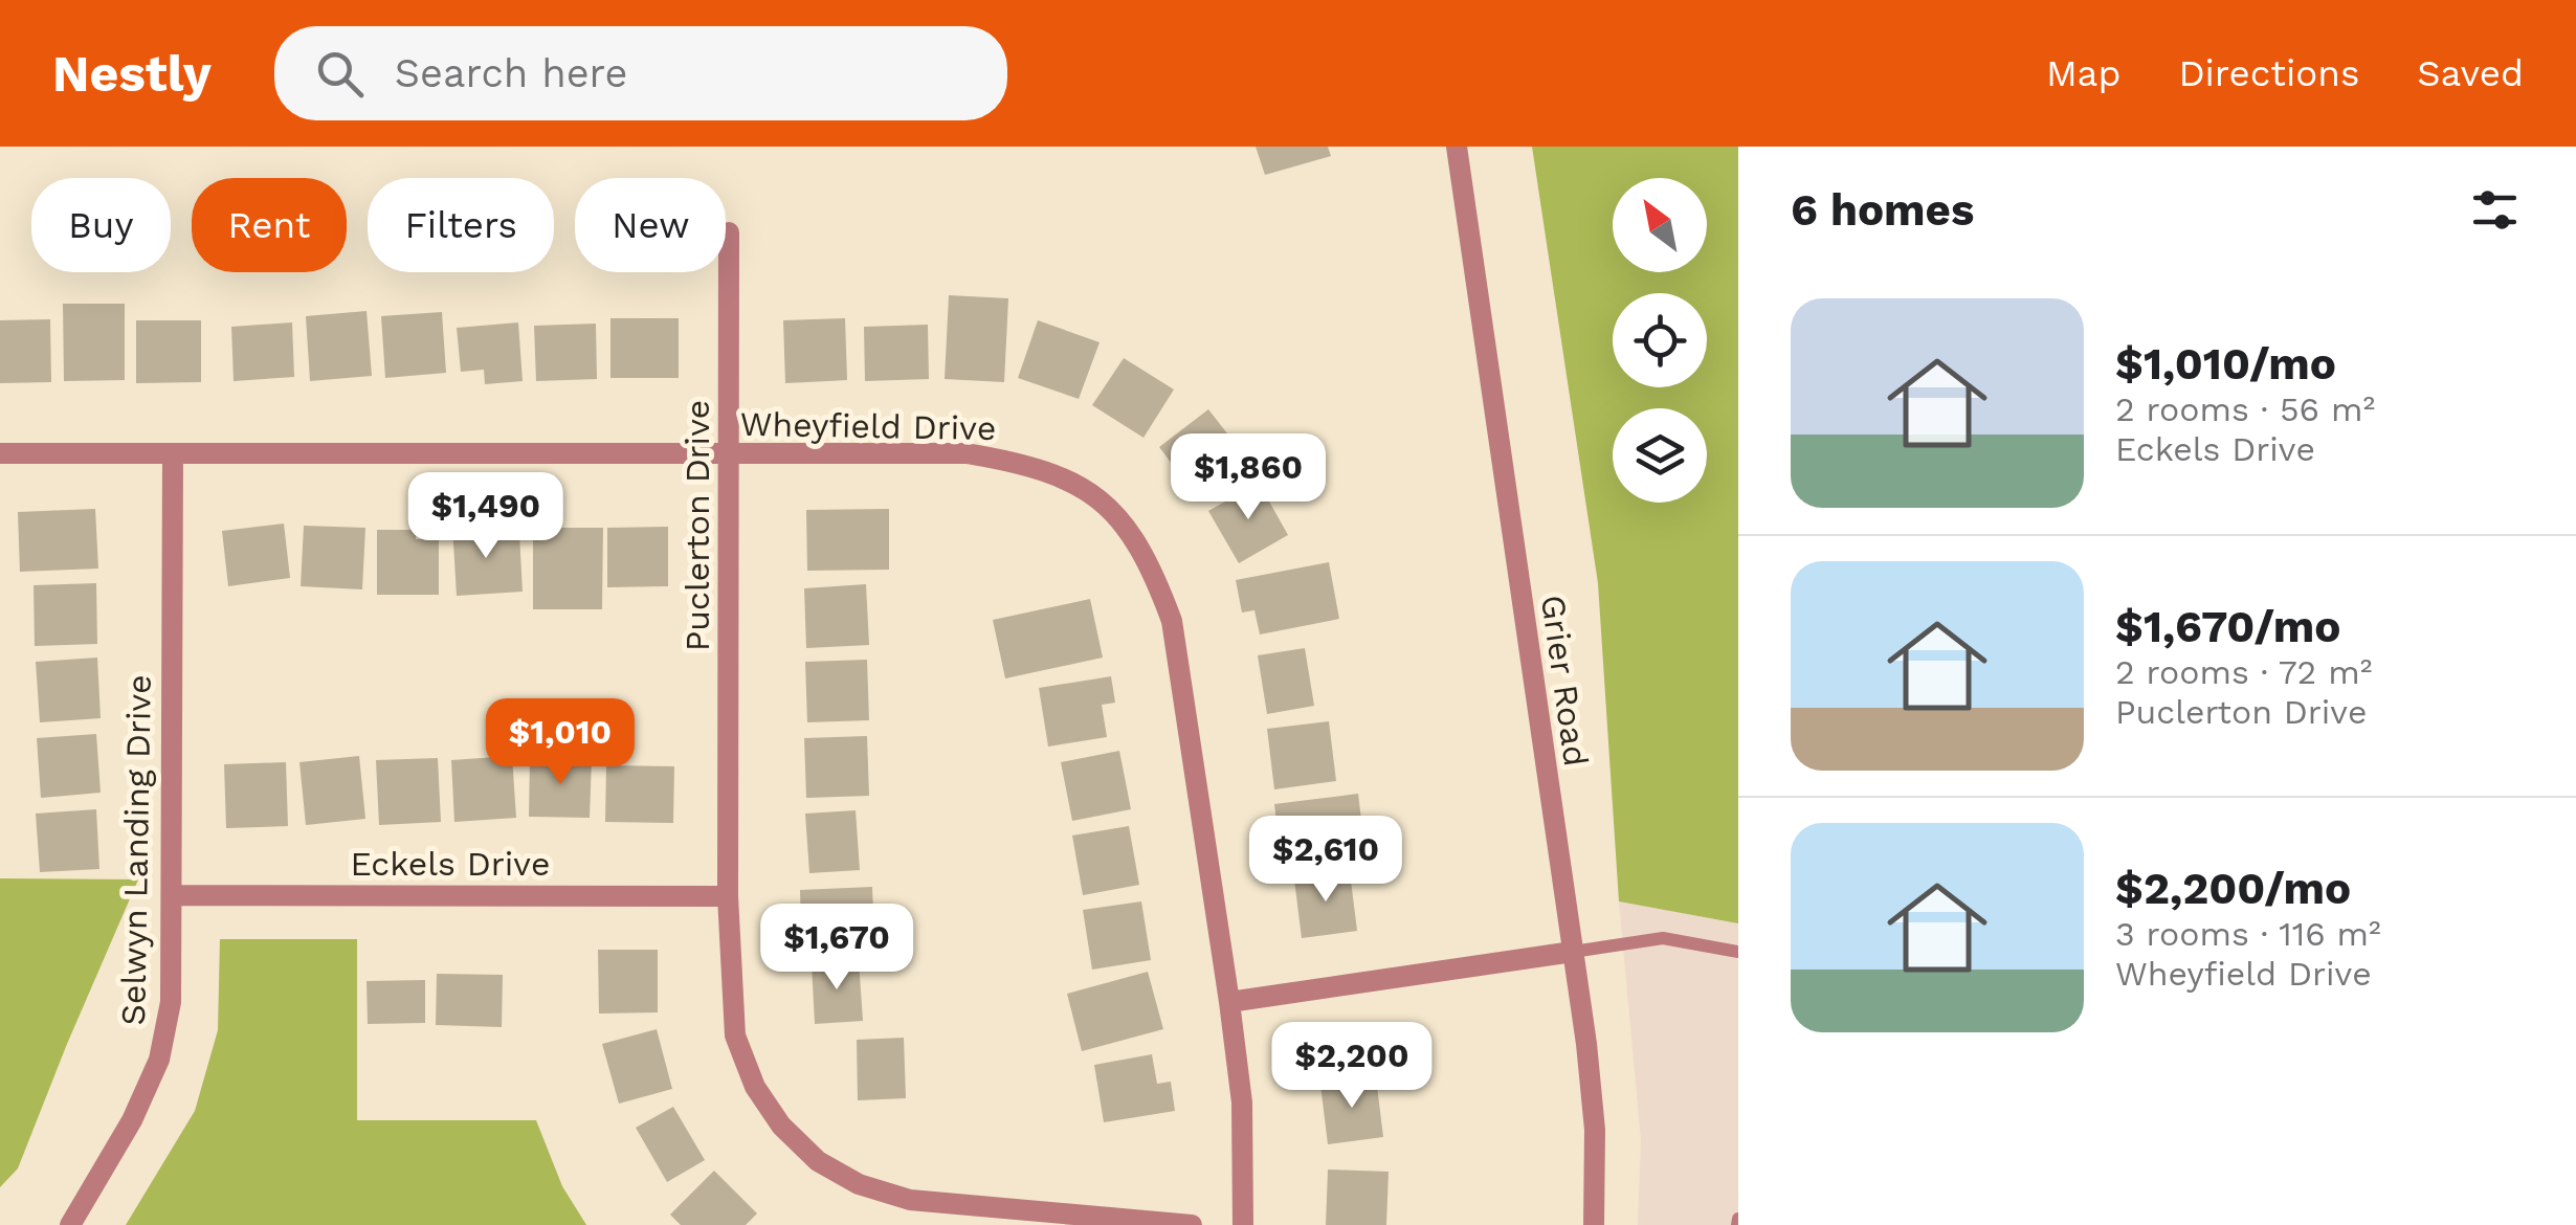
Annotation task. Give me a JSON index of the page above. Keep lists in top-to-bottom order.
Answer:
{
  "streets": {
    "street": [
      "Wheyfield Drive",
      "Puclerton Drive",
      "Grier Road",
      "Selwyn Landing Drive",
      "Eckels Drive"
    ]
  },
  "crossings": [
    ["Wheyfield Drive", "Puclerton Drive"],
    ["Wheyfield Drive", "Selwyn Landing Drive"],
    ["Puclerton Drive", "Eckels Drive"],
    ["Selwyn Landing Drive", "Eckels Drive"]
  ],
  "north": "top left",
  "page": {
    "header": "Nestly",
    "search": "Search here",
    "nav": ["Map", "Directions", "Saved"],
    "heading": "6 homes",
    "chip": [
      "Buy",
      "Rent",
      "Filters",
      "New"
    ],
    "list": [
      {
        "name": "$1,010/mo",
        "note": "2 rooms · 56 m² · Eckels Drive"
      },
      {
        "name": "$1,670/mo",
        "note": "2 rooms · 72 m² · Puclerton Drive"
      },
      {
        "name": "$2,200/mo",
        "note": "3 rooms · 116 m² · Wheyfield Drive"
      }
    ],
    "price": [
      "$1,860",
      "$1,490",
      "$1,010",
      "$2,610",
      "$1,670",
      "$2,200"
    ]
  }
}
